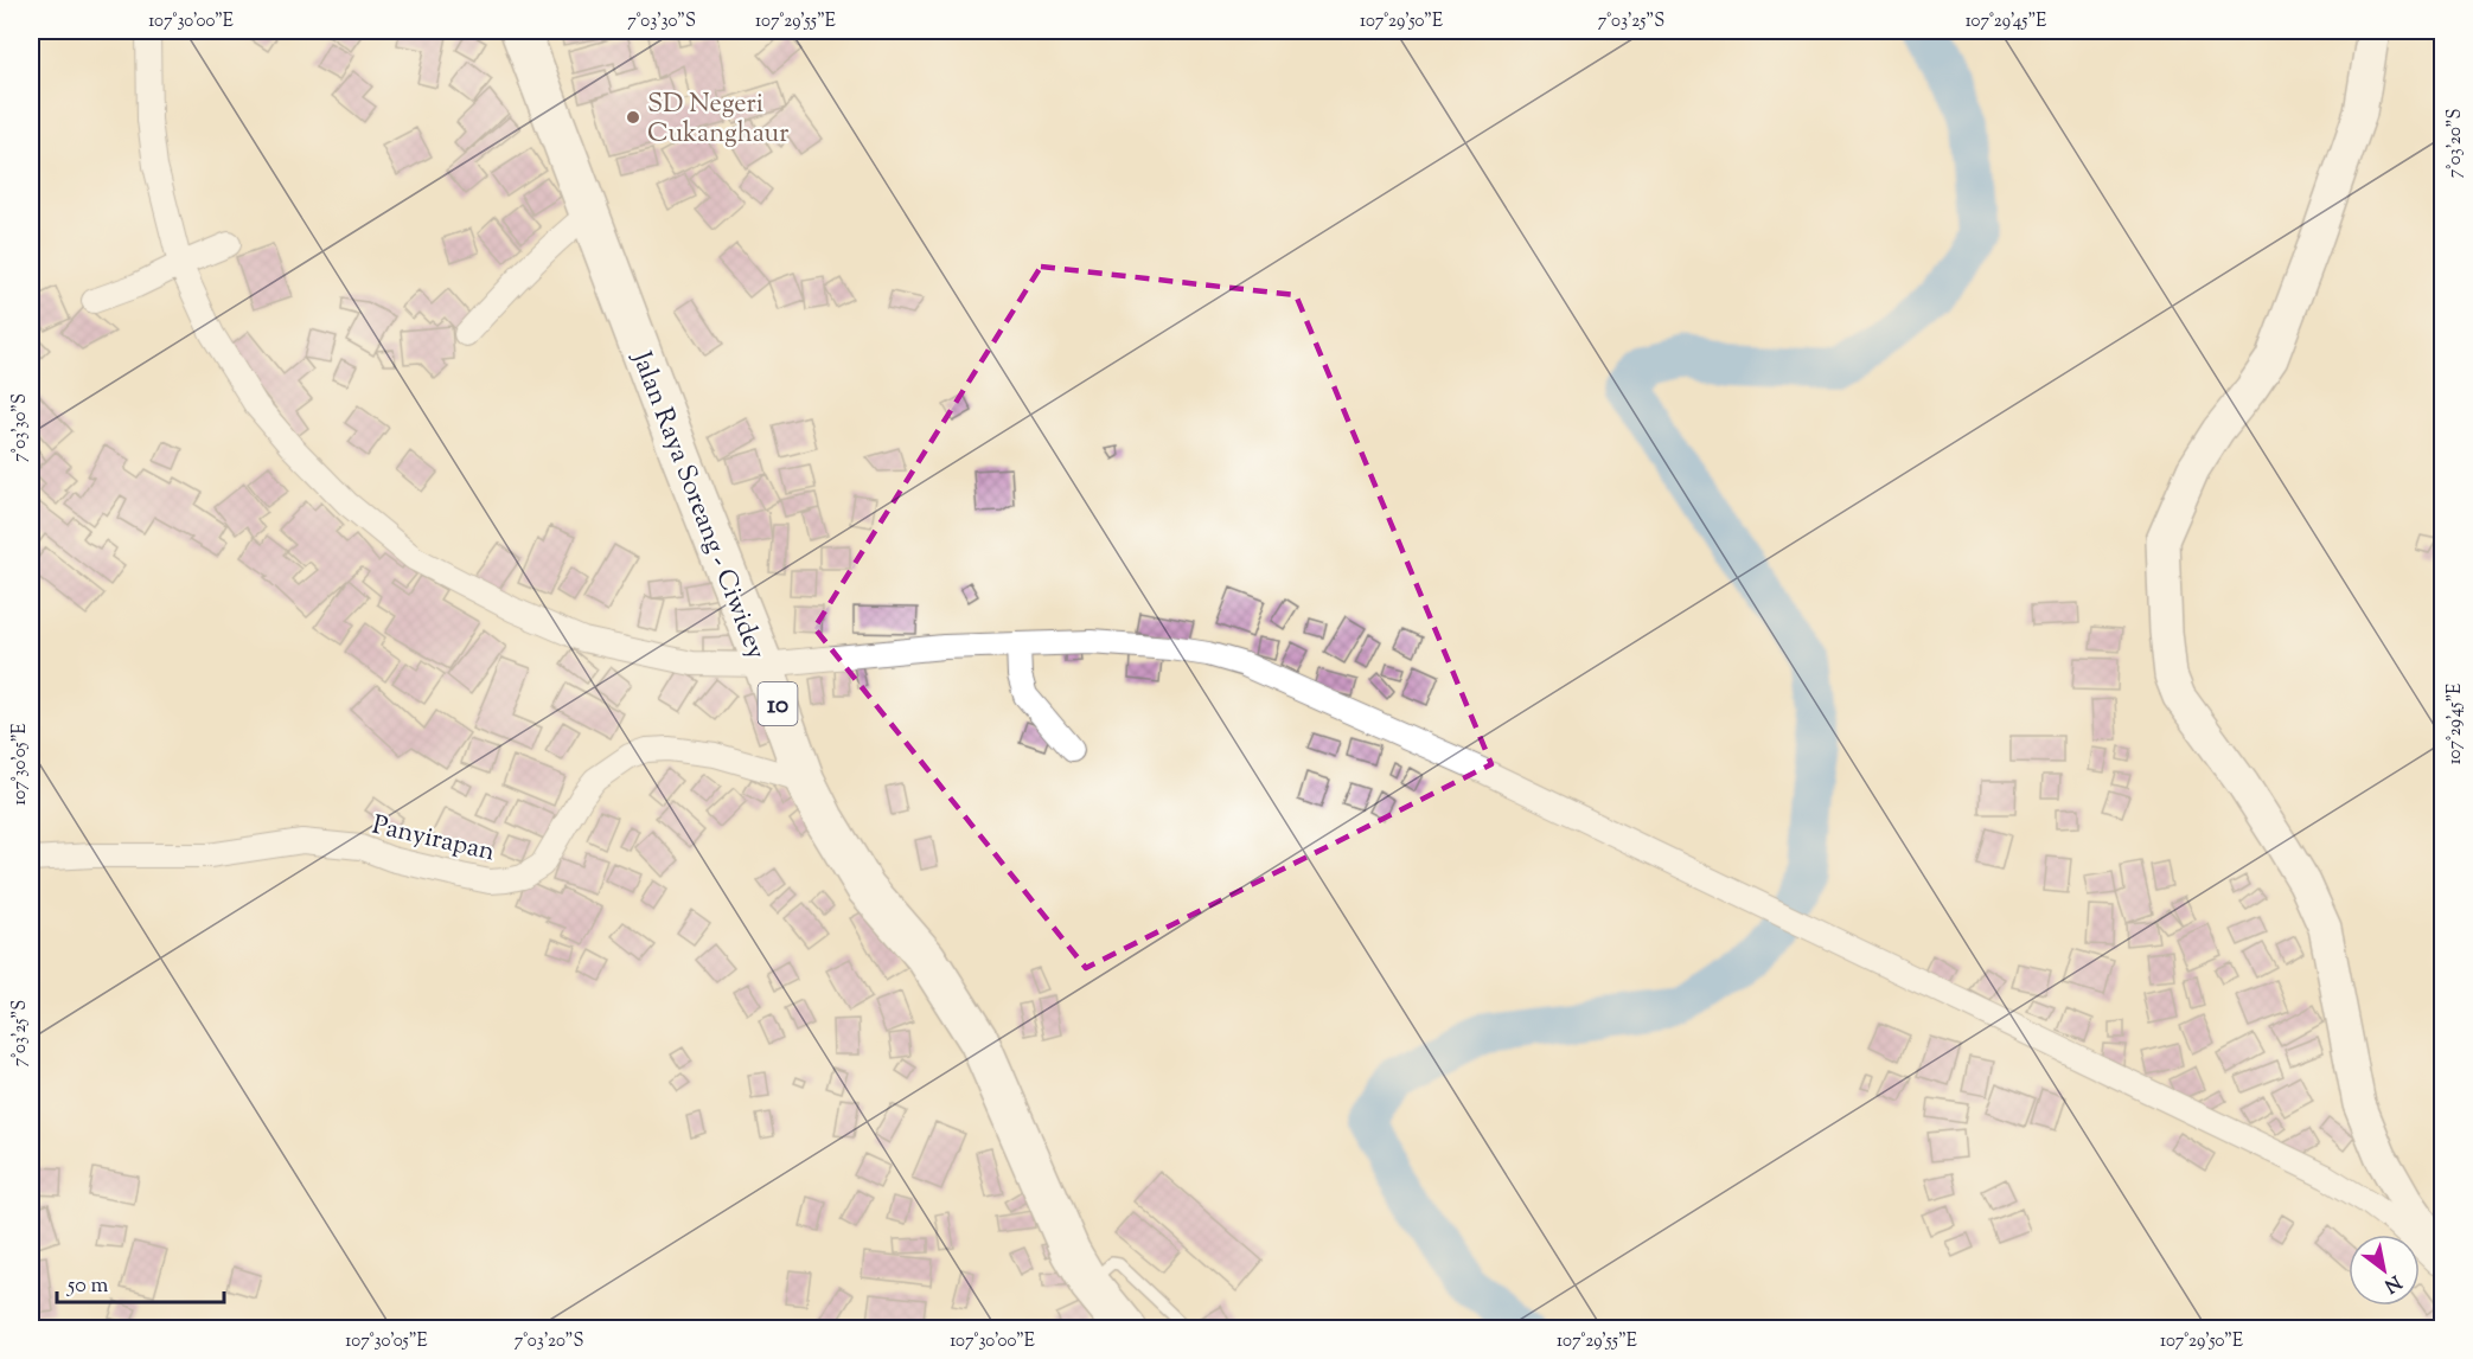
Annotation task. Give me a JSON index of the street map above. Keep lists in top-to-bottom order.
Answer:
{
  "streets": {
    "highway": ["Jalan Raya Soreang - Ciwidey", "10"],
    "street": ["Panyirapan"]
  },
  "crossings": [
    ["Jalan Raya Soreang - Ciwidey", "Panyirapan"]
  ],
  "places": ["SD Negeri Cukanghaur"],
  "scale_bar": "50 m",
  "north": "bottom right",
  "coordinates": [
    "107°30'00\"E",
    "7°03'30\"S",
    "107°29'55\"E",
    "107°29'50\"E",
    "7°03'25\"S",
    "107°29'45\"E",
    "7°03'20\"S",
    "107°30'05\"E"
  ]
}
